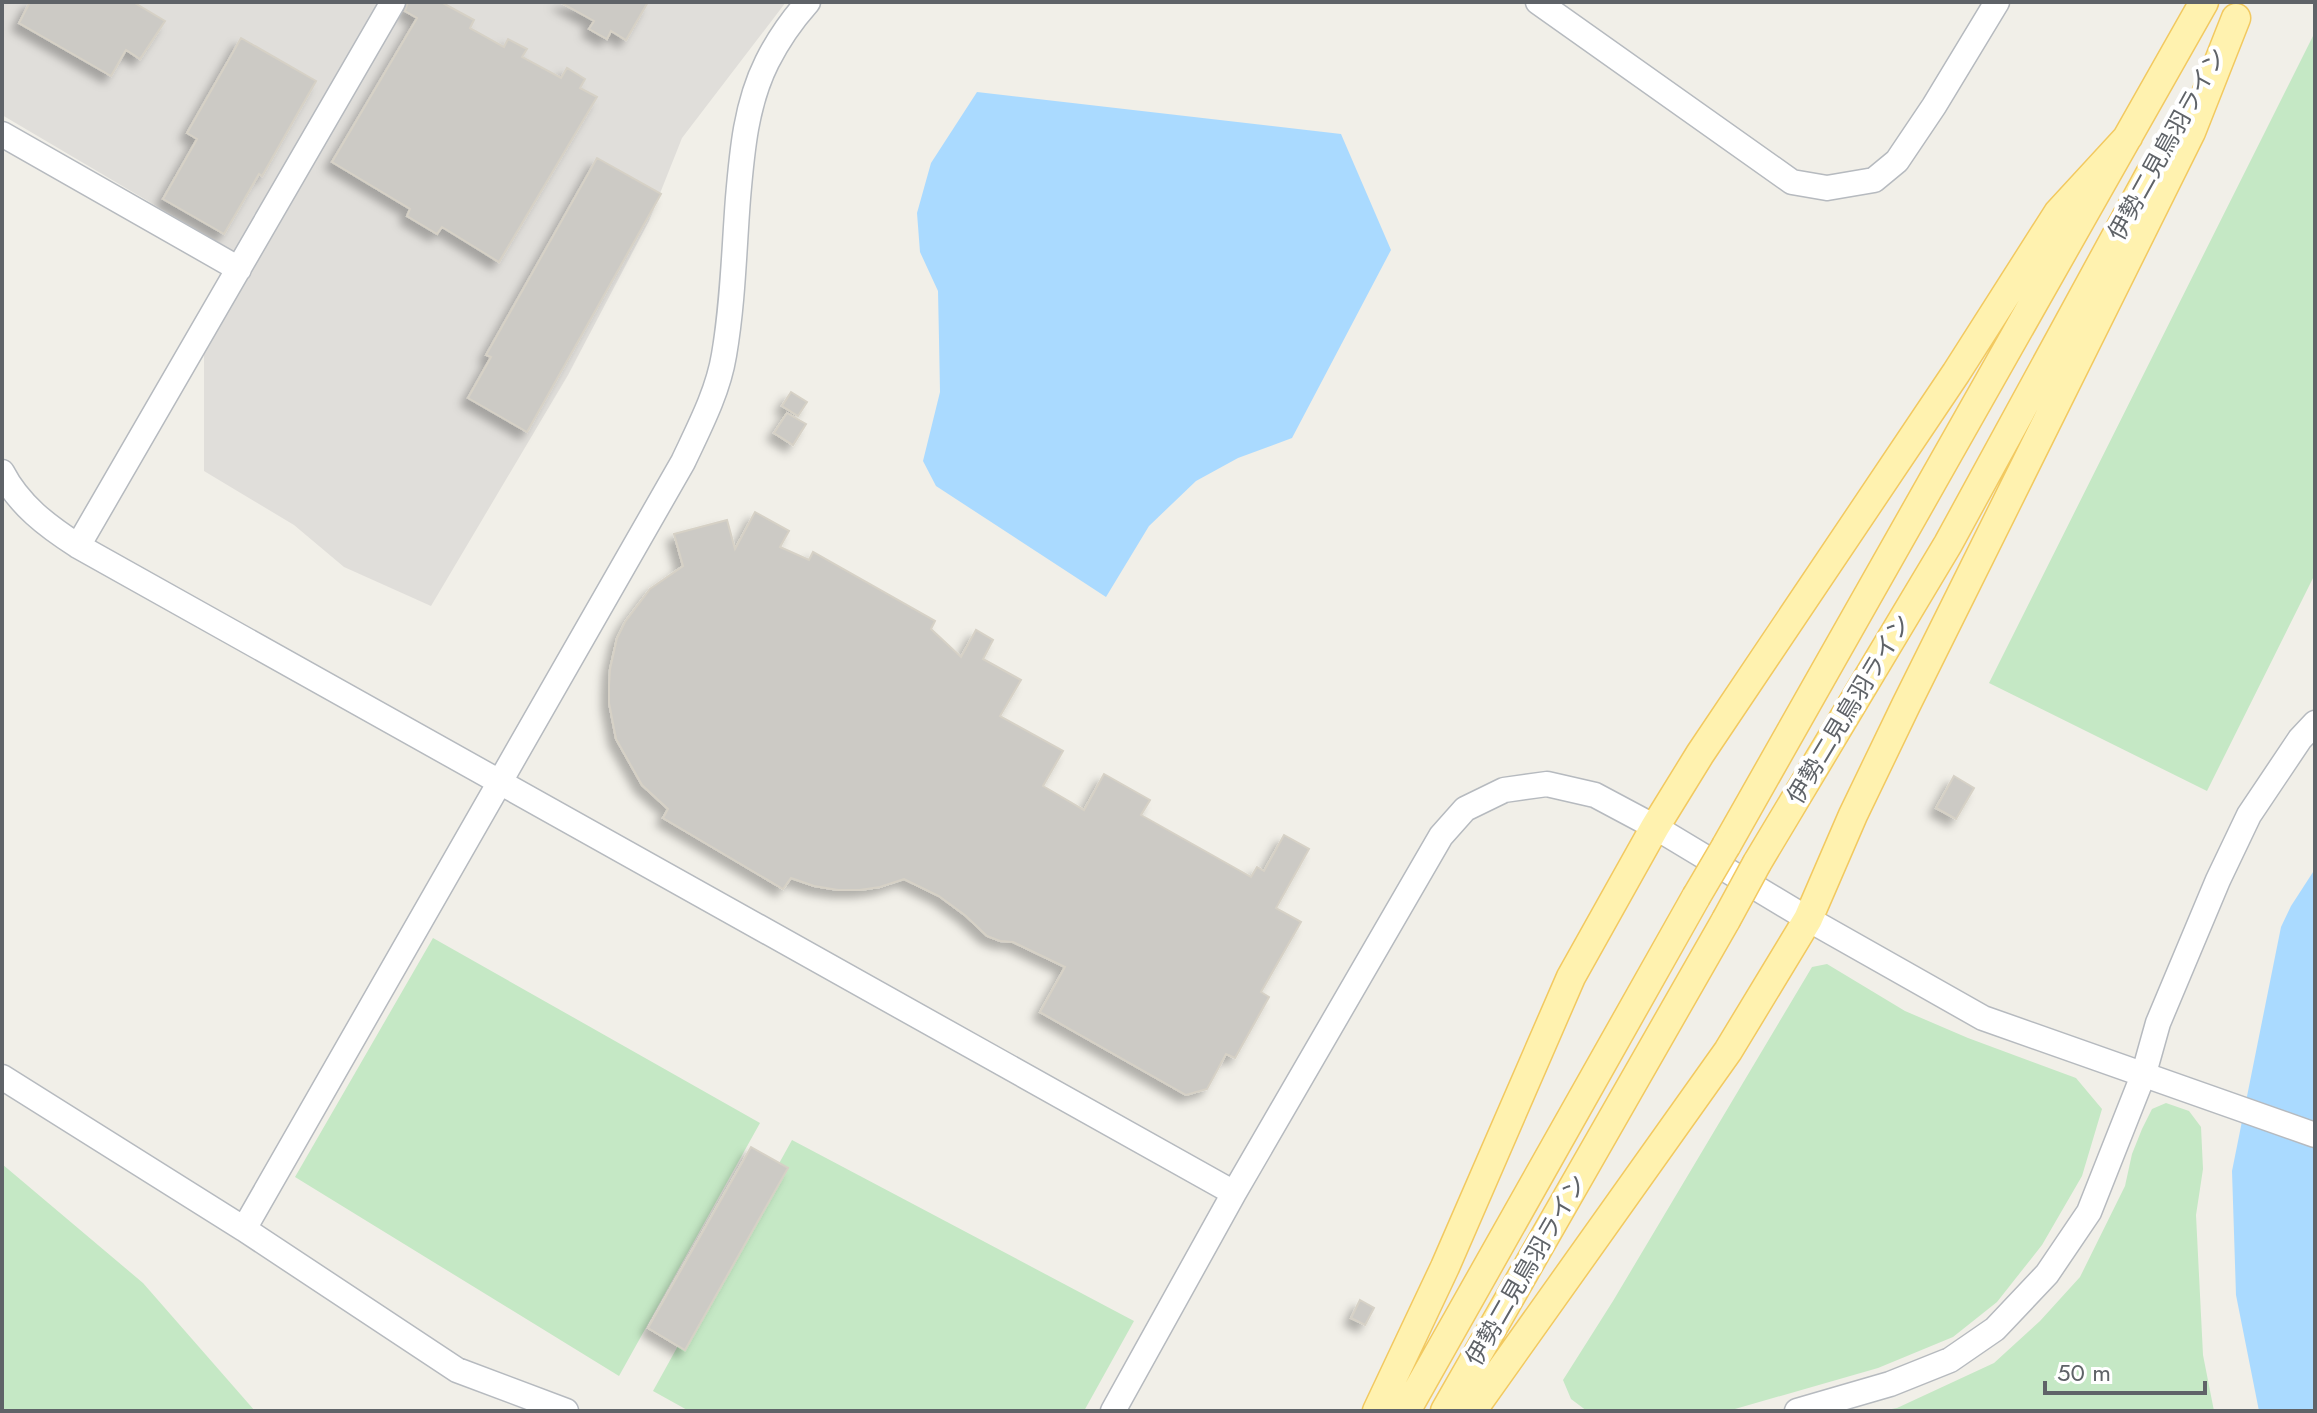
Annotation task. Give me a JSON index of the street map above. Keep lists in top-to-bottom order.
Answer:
{
  "streets": {
    "main road": ["伊勢二見鳥羽ライン"]
  },
  "scale_bar": "50 m"
}
